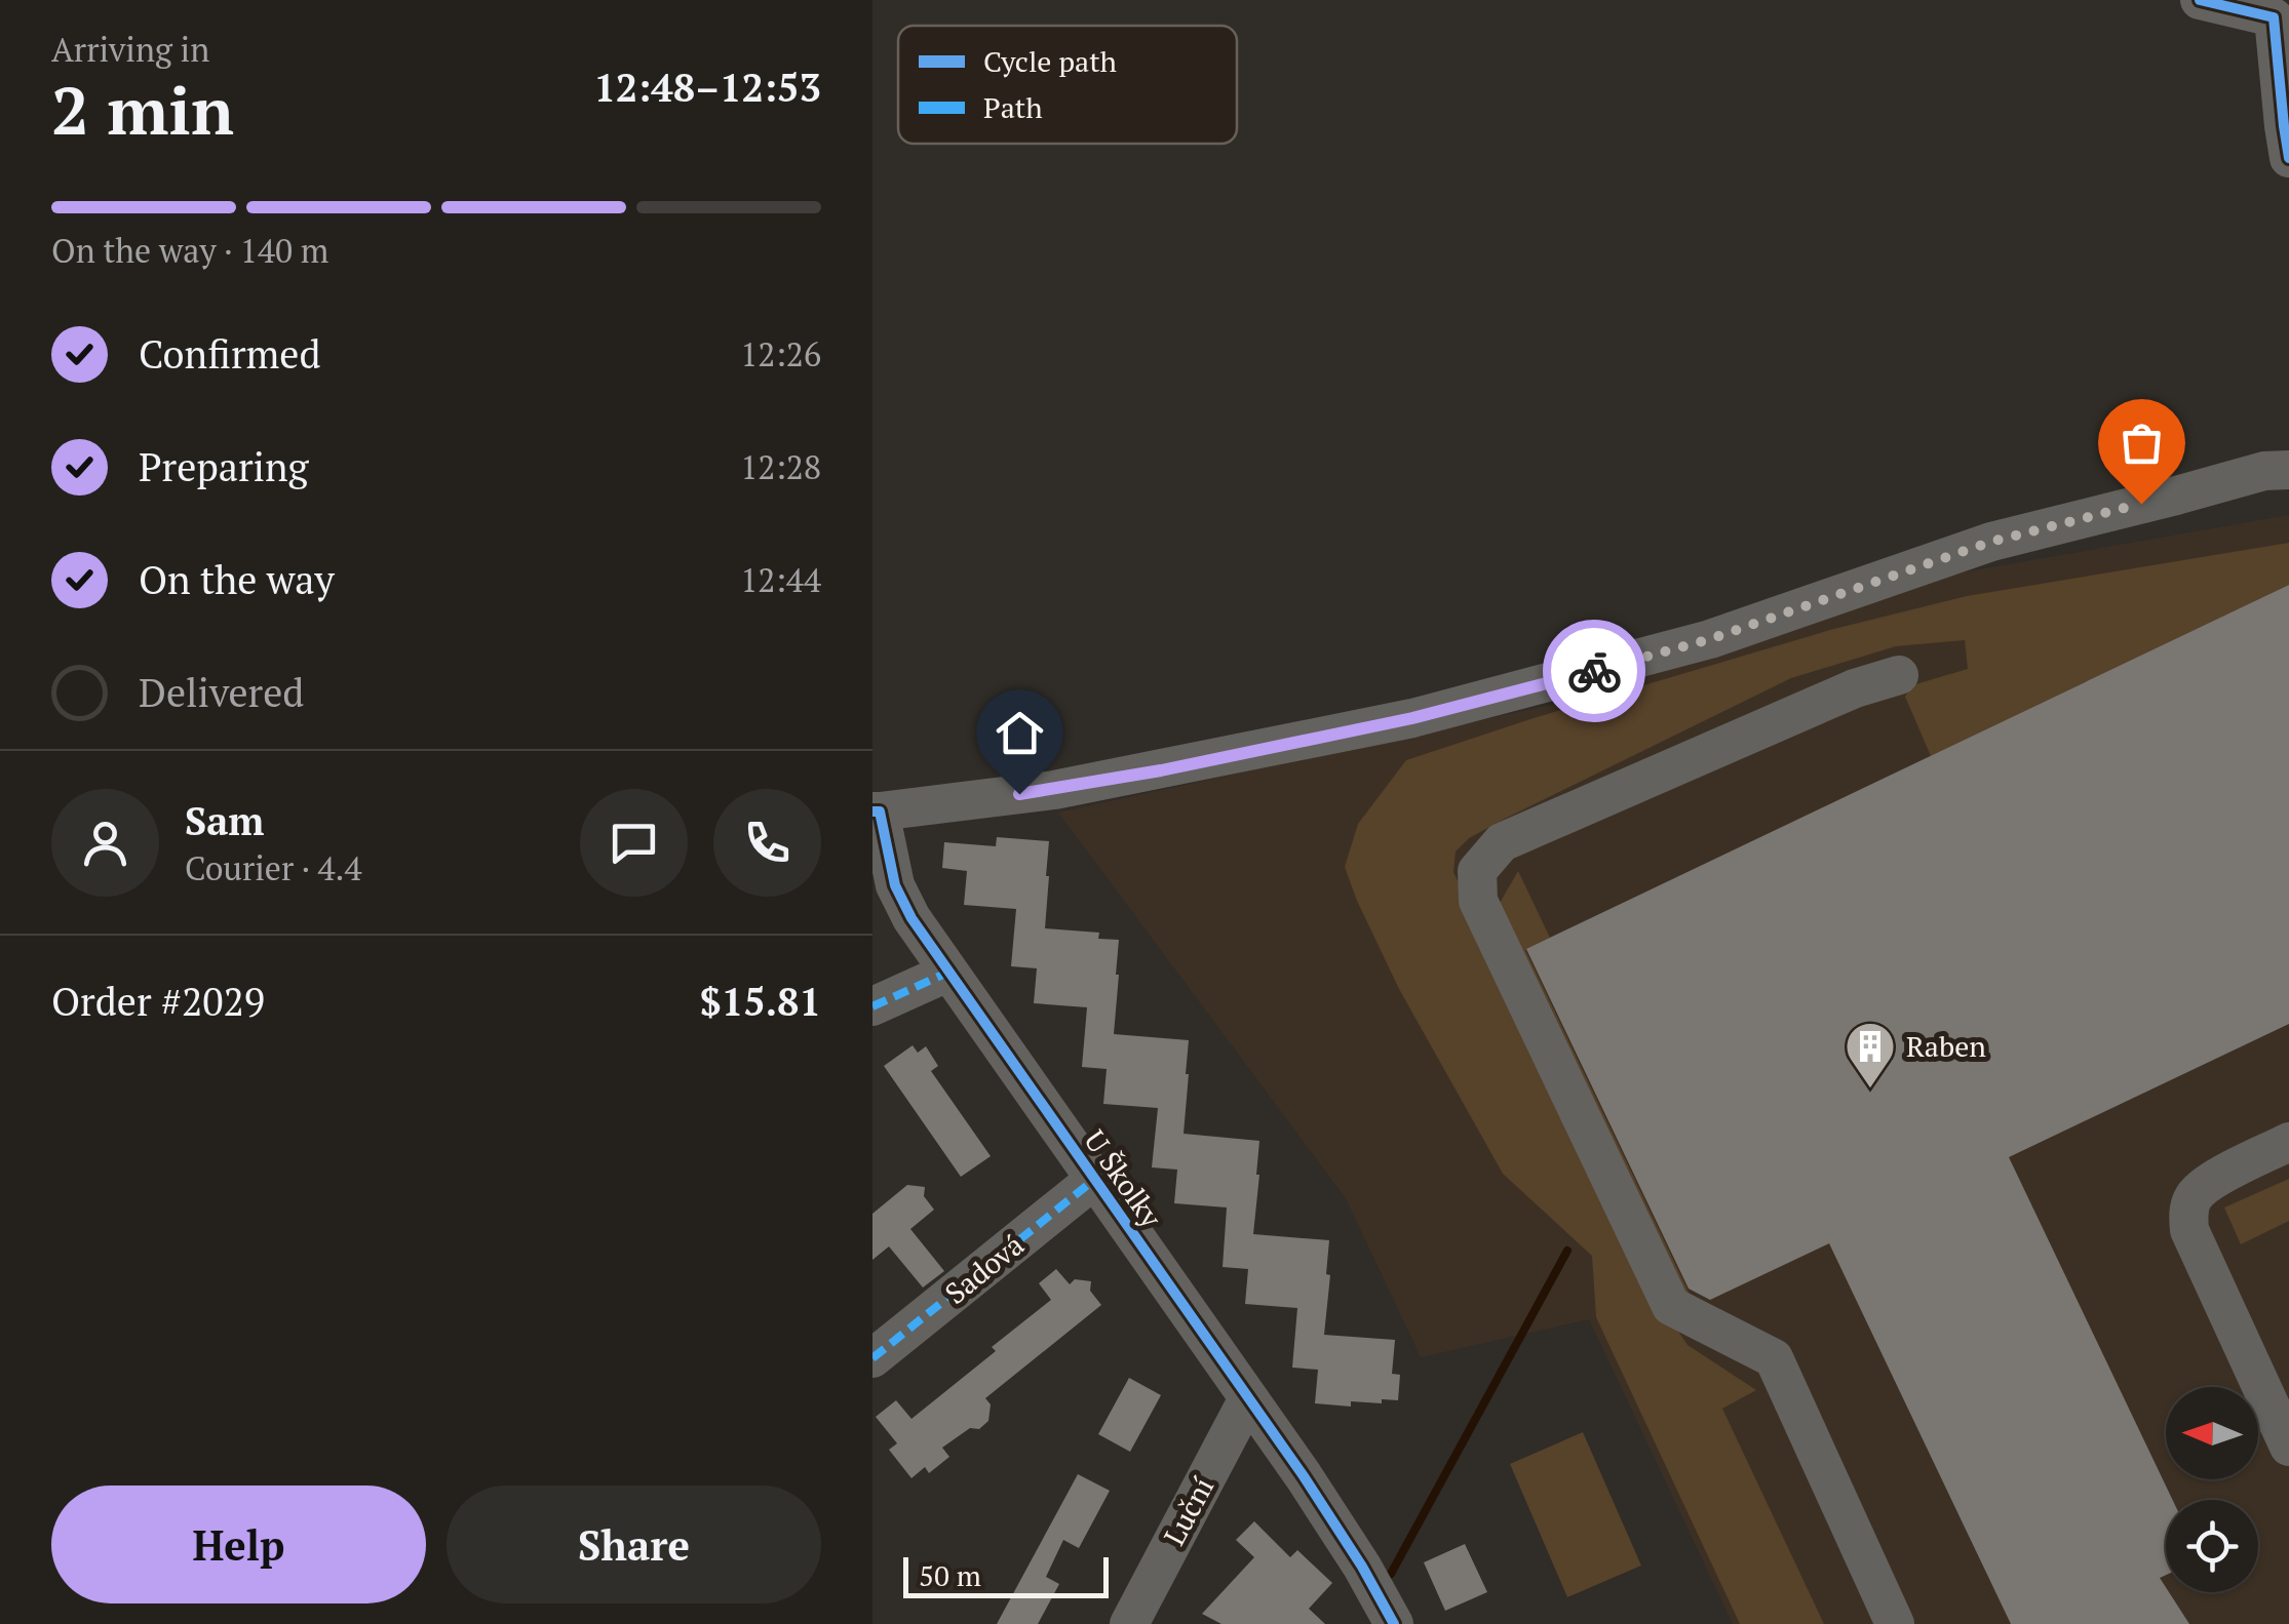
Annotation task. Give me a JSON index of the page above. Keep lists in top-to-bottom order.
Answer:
{
  "streets": {
    "street": ["U Školky", "Sadová", "Luční"]
  },
  "crossings": [
    ["U Školky", "Sadová"],
    ["U Školky", "Luční"]
  ],
  "places": {
    "building": ["Raben"]
  },
  "legend": ["Cycle path", "Path"],
  "scale_bar": "50 m",
  "north": "left",
  "page": {
    "heading": ["2 min", "Arriving in", "12:48–12:53"],
    "panel": [
      "Sam",
      "Courier · 4.4",
      "Order #2029",
      "$15.81"
    ],
    "bar": "On the way · 140 m",
    "list": [
      ["Confirmed", "12:26"],
      ["Preparing", "12:28"],
      ["On the way", "12:44"],
      "Delivered"
    ],
    "buttons": ["Help", "Share"],
    "scale": "50 m"
  }
}
